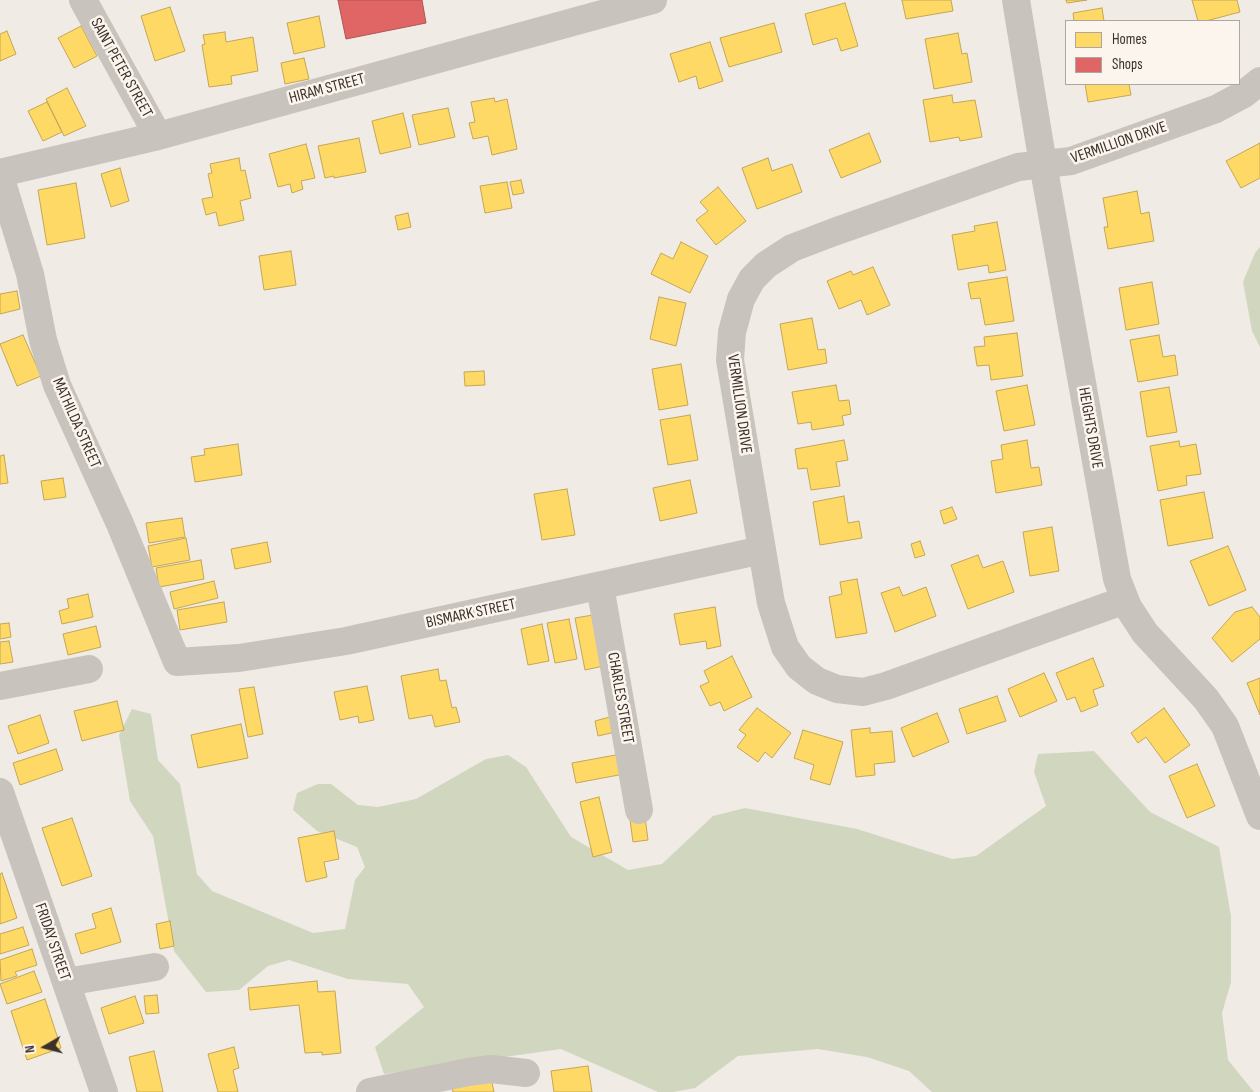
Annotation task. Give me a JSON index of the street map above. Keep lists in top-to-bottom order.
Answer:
{
  "streets": {
    "street": [
      "SAINT PETER STREET",
      "HIRAM STREET",
      "VERMILLION DRIVE",
      "MATHILDA STREET",
      "HEIGHTS DRIVE",
      "BISMARK STREET",
      "CHARLES STREET",
      "FRIDAY STREET"
    ]
  },
  "crossings": [
    ["SAINT PETER STREET", "HIRAM STREET"],
    ["HIRAM STREET", "MATHILDA STREET"],
    ["VERMILLION DRIVE", "HEIGHTS DRIVE"],
    ["VERMILLION DRIVE", "BISMARK STREET"],
    ["MATHILDA STREET", "BISMARK STREET"],
    ["BISMARK STREET", "CHARLES STREET"]
  ],
  "legend": ["Homes", "Shops"],
  "north": "left"
}
